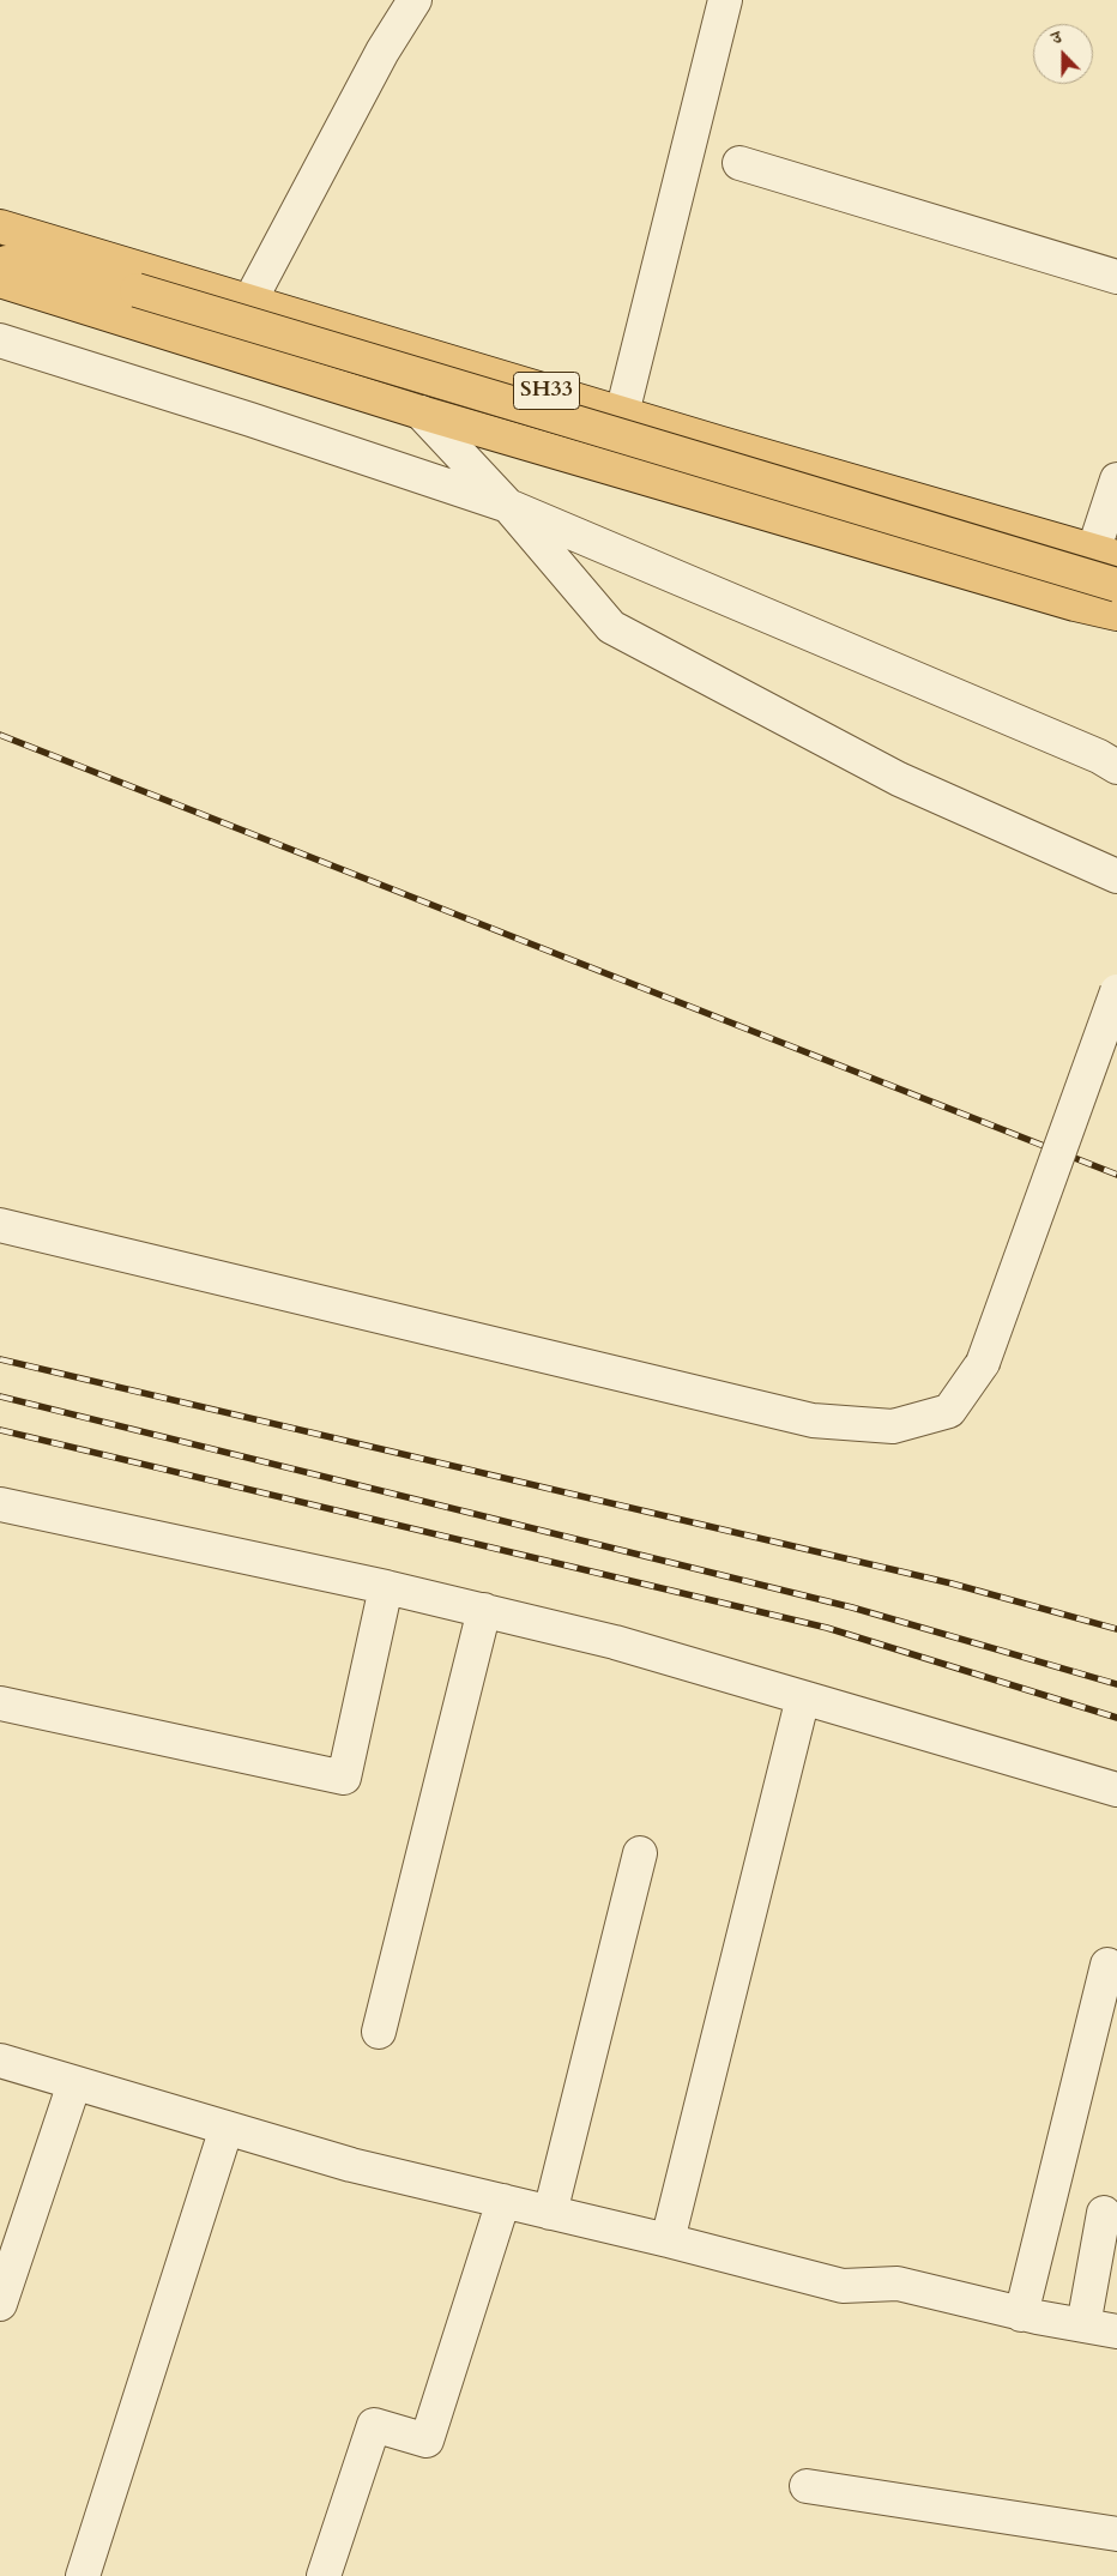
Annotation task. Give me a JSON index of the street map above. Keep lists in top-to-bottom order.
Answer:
{
  "streets": {
    "main road": ["SH33"]
  },
  "north": "top"
}
